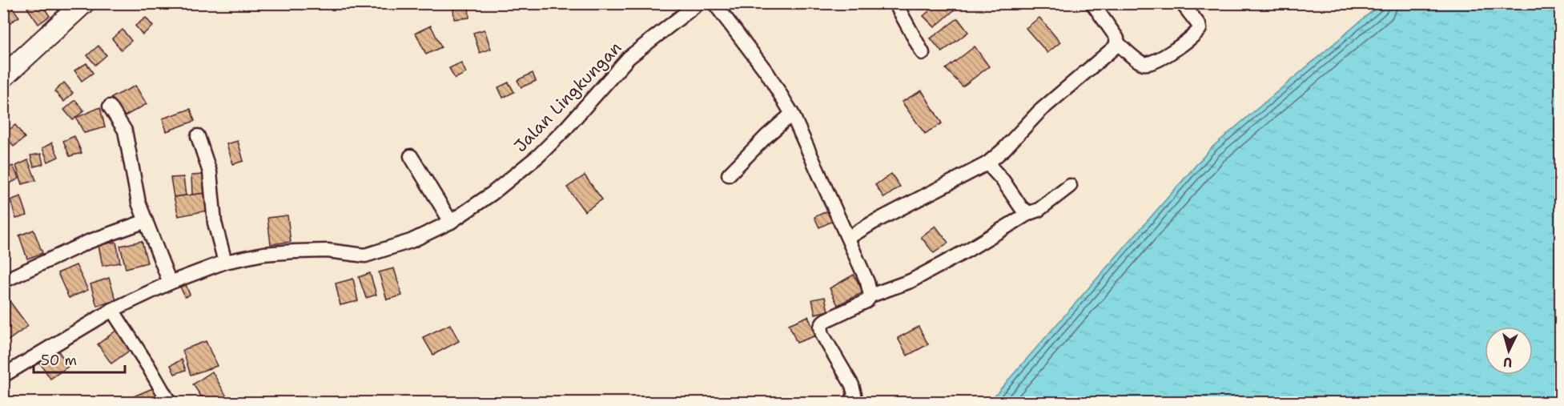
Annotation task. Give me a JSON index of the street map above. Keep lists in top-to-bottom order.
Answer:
{
  "streets": {
    "street": ["Jalan Lingkungan"]
  },
  "scale_bar": "50 m",
  "north": "bottom"
}
